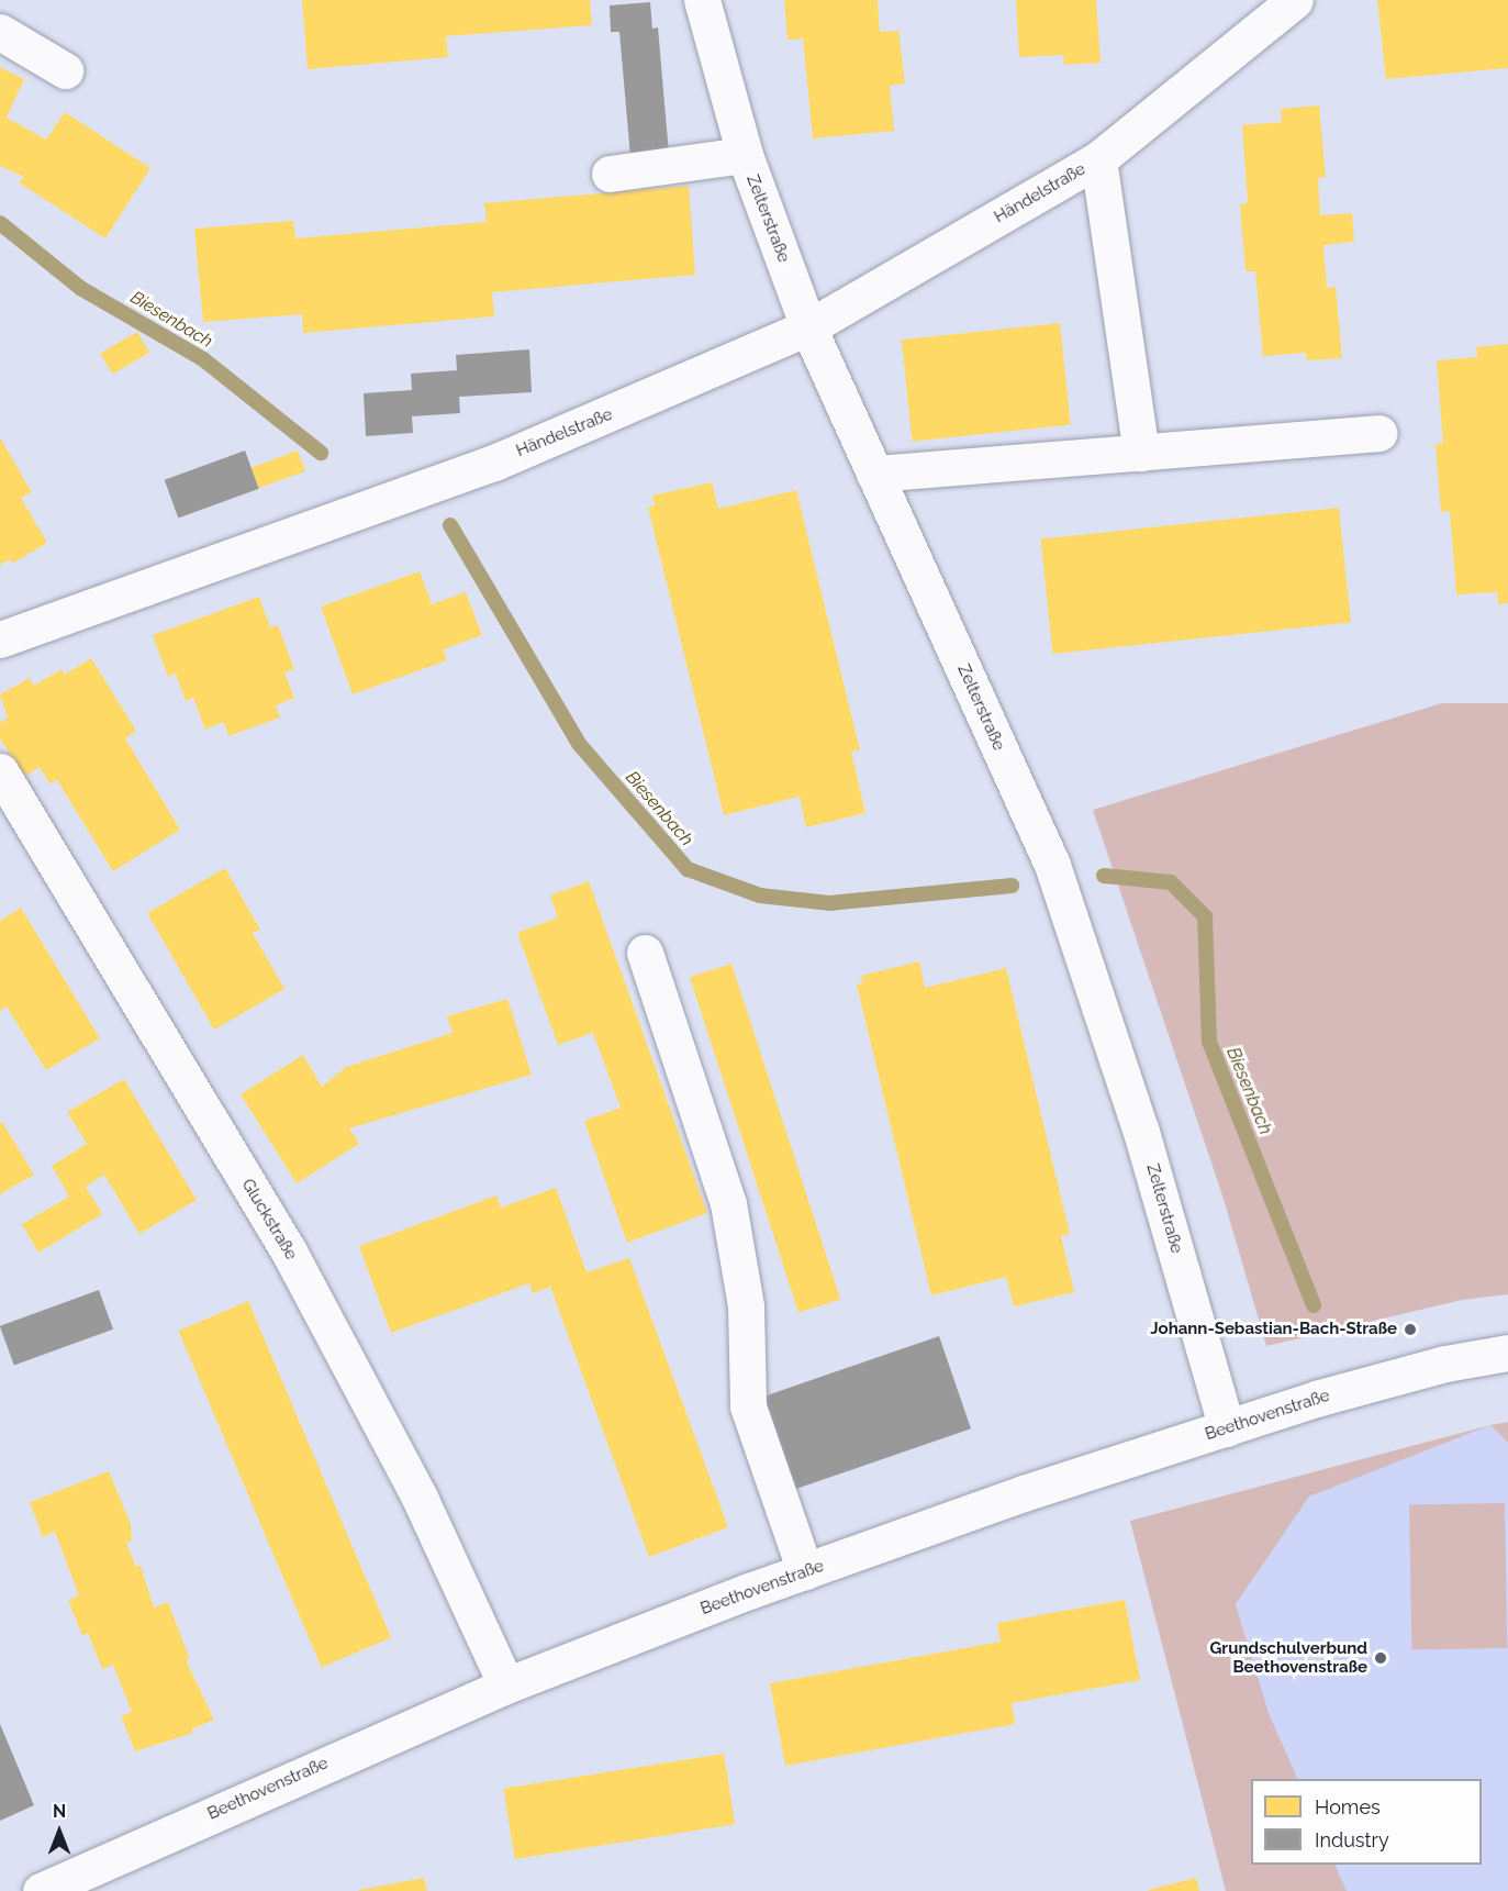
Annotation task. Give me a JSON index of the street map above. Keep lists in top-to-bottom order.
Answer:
{
  "streets": {
    "street": [
      "Händelstraße",
      "Zelterstraße",
      "Gluckstraße",
      "Beethovenstraße"
    ]
  },
  "crossings": [
    ["Händelstraße", "Zelterstraße"],
    ["Zelterstraße", "Beethovenstraße"],
    ["Gluckstraße", "Beethovenstraße"]
  ],
  "water": ["Biesenbach"],
  "places": ["Johann-Sebastian-Bach-Straße", "Grundschulverbund Beethovenstraße"],
  "legend": ["Homes", "Industry"],
  "north": "top"
}
